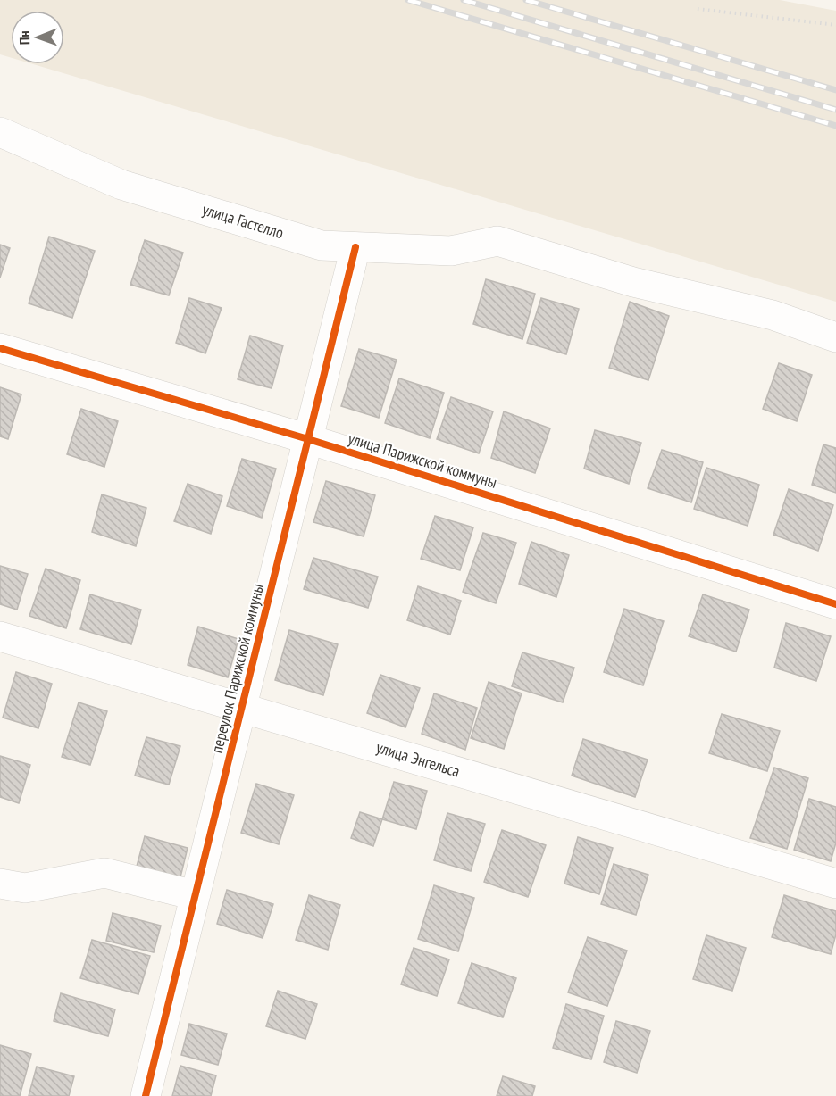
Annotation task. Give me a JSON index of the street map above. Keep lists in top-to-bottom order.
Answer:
{
  "streets": {
    "street": [
      "улица Гастелло",
      "улица Парижской коммуны",
      "переулок Парижской коммуны",
      "улица Энгельса"
    ]
  },
  "crossings": [
    ["улица Гастелло", "переулок Парижской коммуны"],
    ["улица Парижской коммуны", "переулок Парижской коммуны"],
    ["переулок Парижской коммуны", "улица Энгельса"]
  ],
  "north": "left"
}
